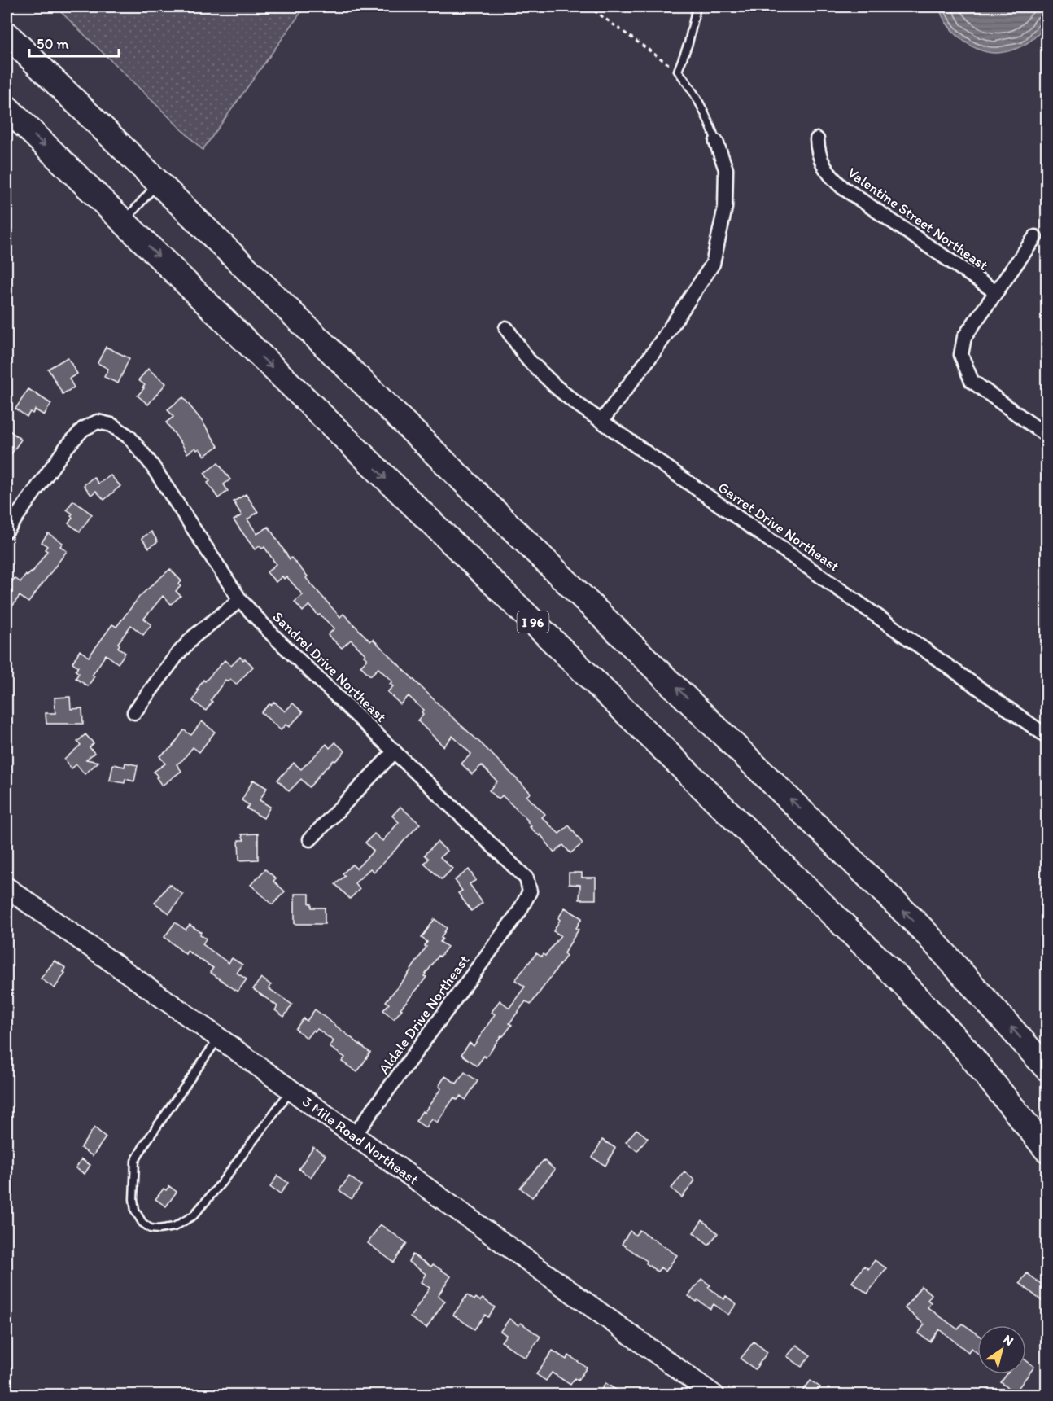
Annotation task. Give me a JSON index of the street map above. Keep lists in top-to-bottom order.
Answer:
{
  "streets": {
    "highway": ["I 96"],
    "main road": ["3 Mile Road Northeast"],
    "street": [
      "Valentine Street Northeast",
      "Garret Drive Northeast",
      "Sandrel Drive Northeast",
      "Aldale Drive Northeast"
    ]
  },
  "crossings": [
    ["Sandrel Drive Northeast", "Aldale Drive Northeast"],
    ["Aldale Drive Northeast", "3 Mile Road Northeast"]
  ],
  "scale_bar": "50 m",
  "north": "top right"
}
